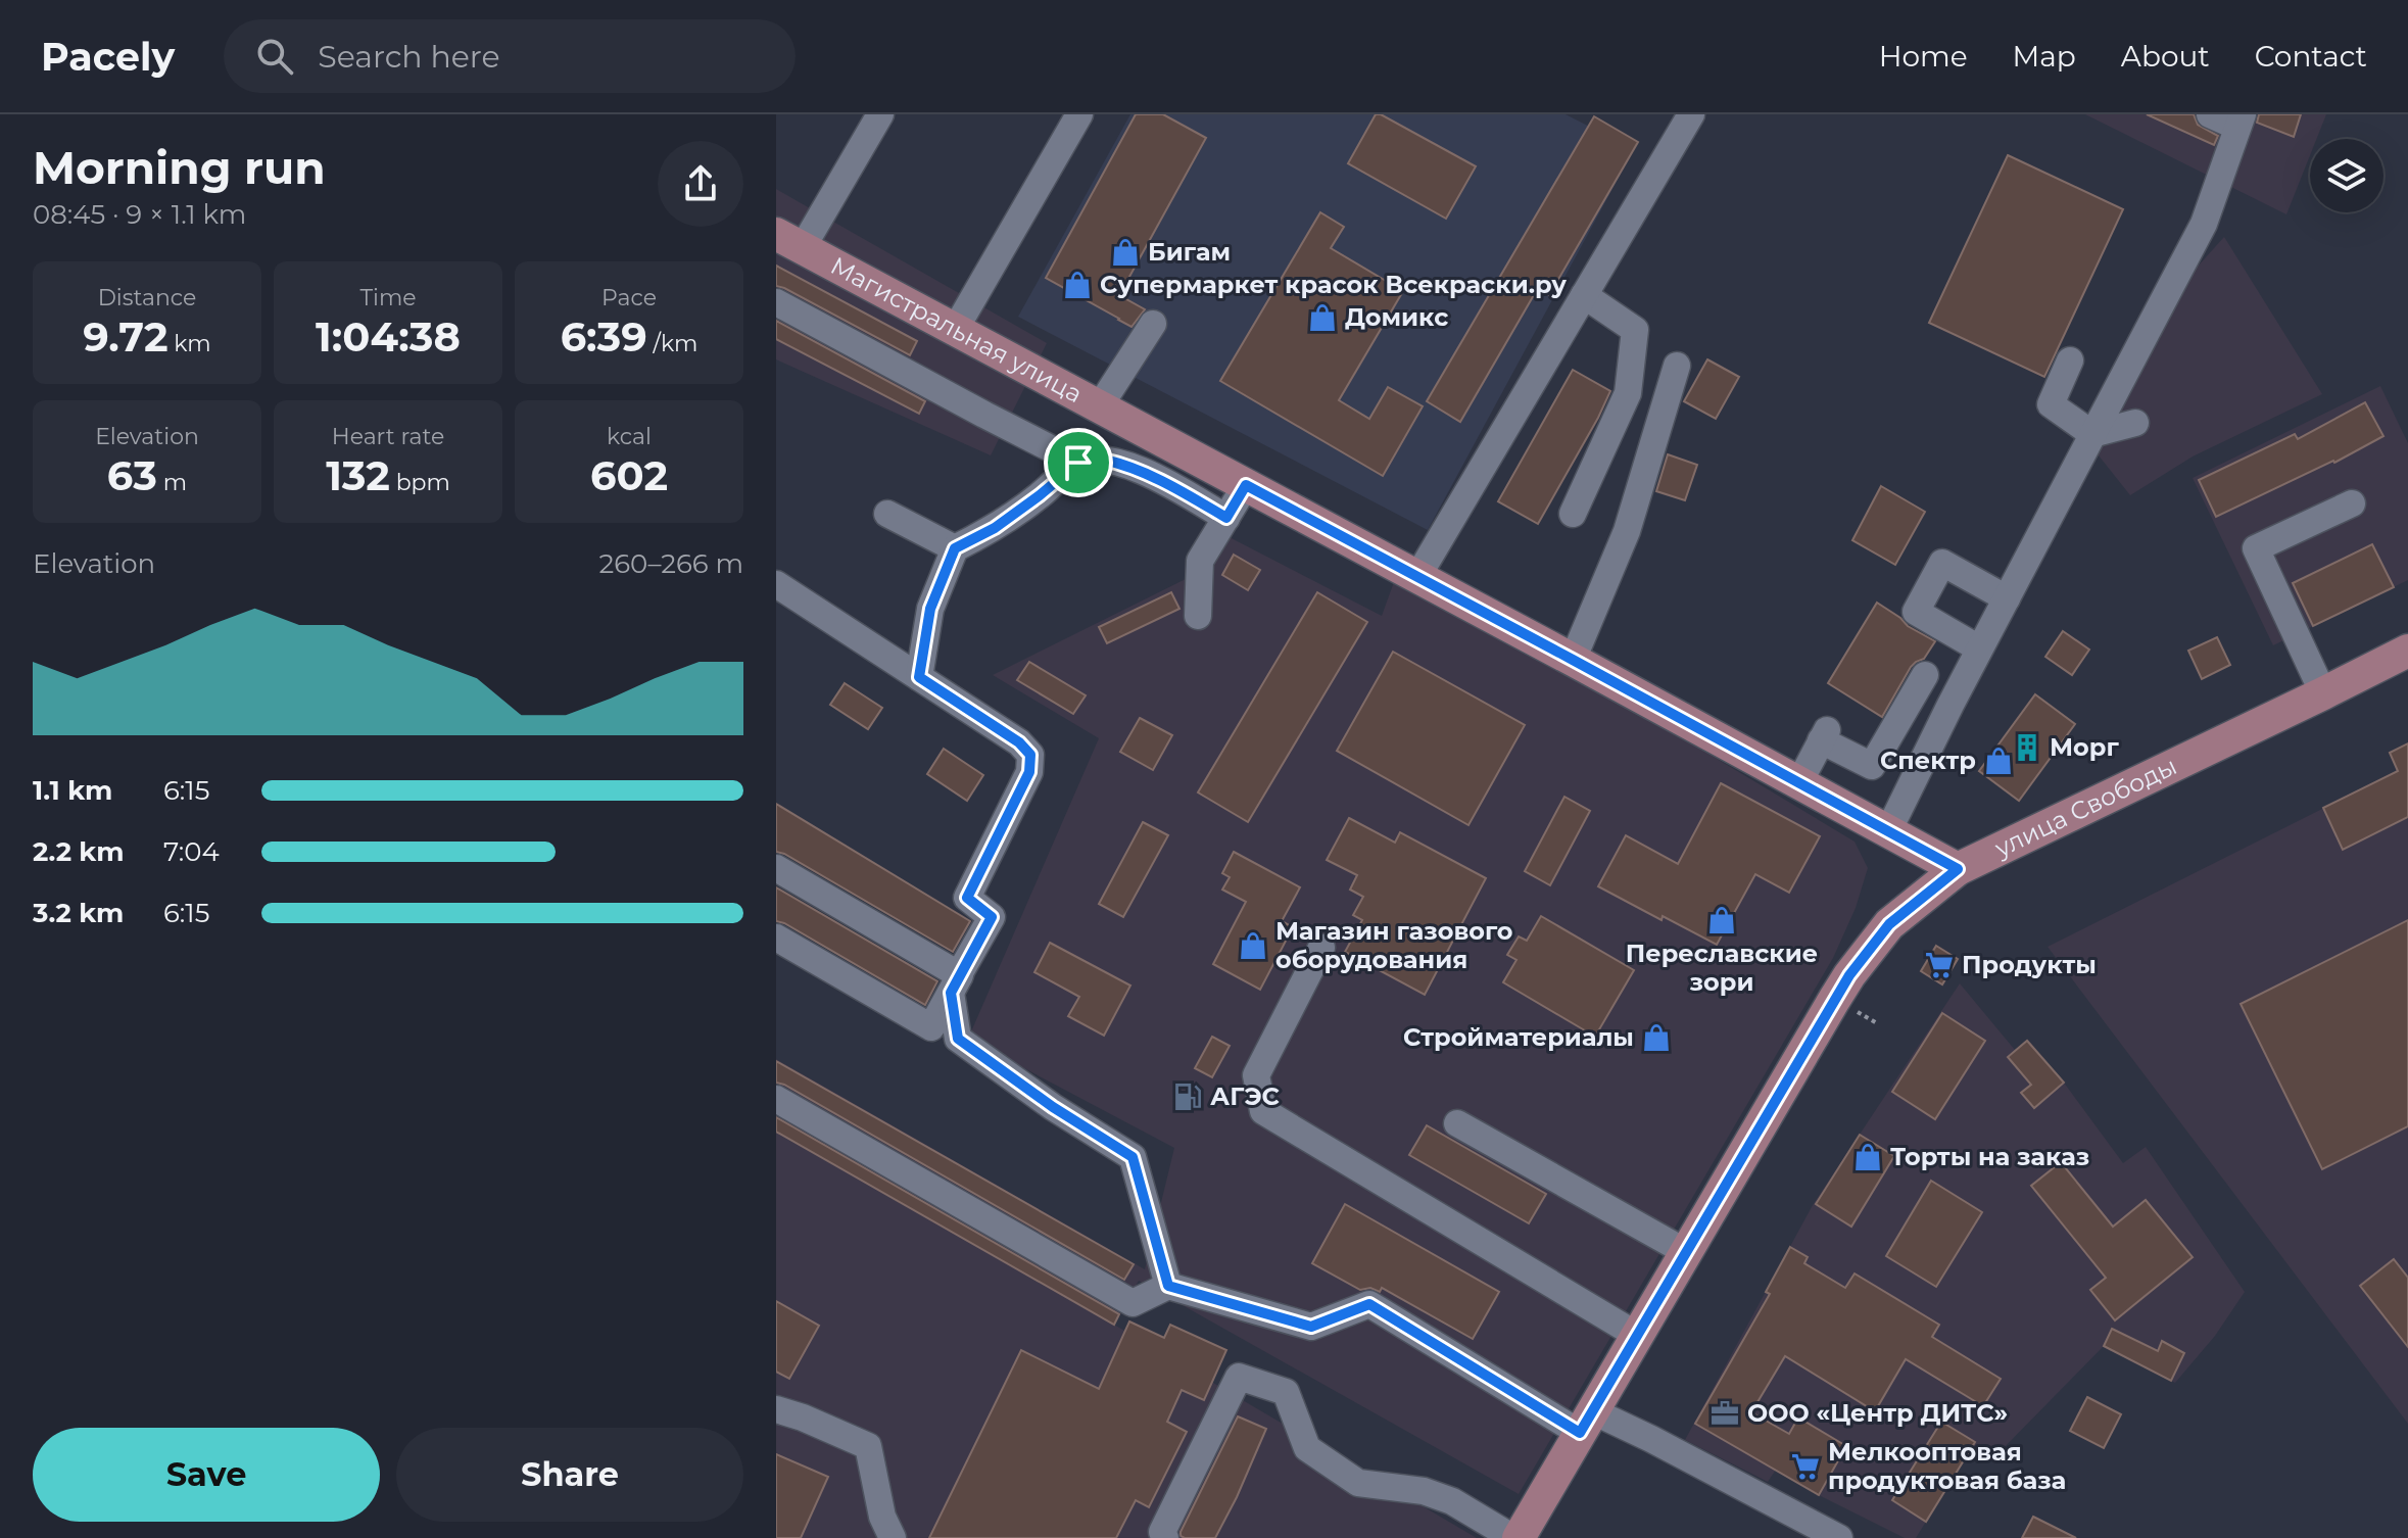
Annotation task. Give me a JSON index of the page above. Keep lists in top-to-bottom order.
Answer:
{
  "streets": {
    "main road": ["Магистральная улица", "улица Свободы"]
  },
  "crossings": [
    ["Магистральная улица", "улица Свободы"]
  ],
  "places": {
    "shop": [
      "Бигам",
      "Супермаркет красок Всекраски.ру",
      "Домикс",
      "Спектр",
      "Переславские зори",
      "Магазин газового оборудования",
      "Стройматериалы",
      "Торты на заказ"
    ],
    "building": ["Морг"],
    "supermarket": ["Продукты", "Мелкооптовая продуктовая база"],
    "fuel station": ["АГЭС"],
    "office": ["ООО «Центр ДИТС»"]
  },
  "page": {
    "header": "Pacely",
    "search": "Search here",
    "nav": [
      "Home",
      "Map",
      "About",
      "Contact"
    ],
    "heading": ["Morning run", "08:45 · 9 × 1.1 km"],
    "stats": [
      ["Distance", "9.72 km"],
      ["Time", "1:04:38"],
      ["Pace", "6:39 /km"],
      ["Elevation", "63 m"],
      ["Heart rate", "132 bpm"],
      ["kcal", "602"]
    ],
    "chart": ["Elevation", "260–266 m"],
    "list": [
      {
        "name": "1.1 km",
        "note": "6:15"
      },
      {
        "name": "2.2 km",
        "note": "7:04"
      },
      {
        "name": "3.2 km",
        "note": "6:15"
      }
    ],
    "buttons": ["Save", "Share"]
  }
}
